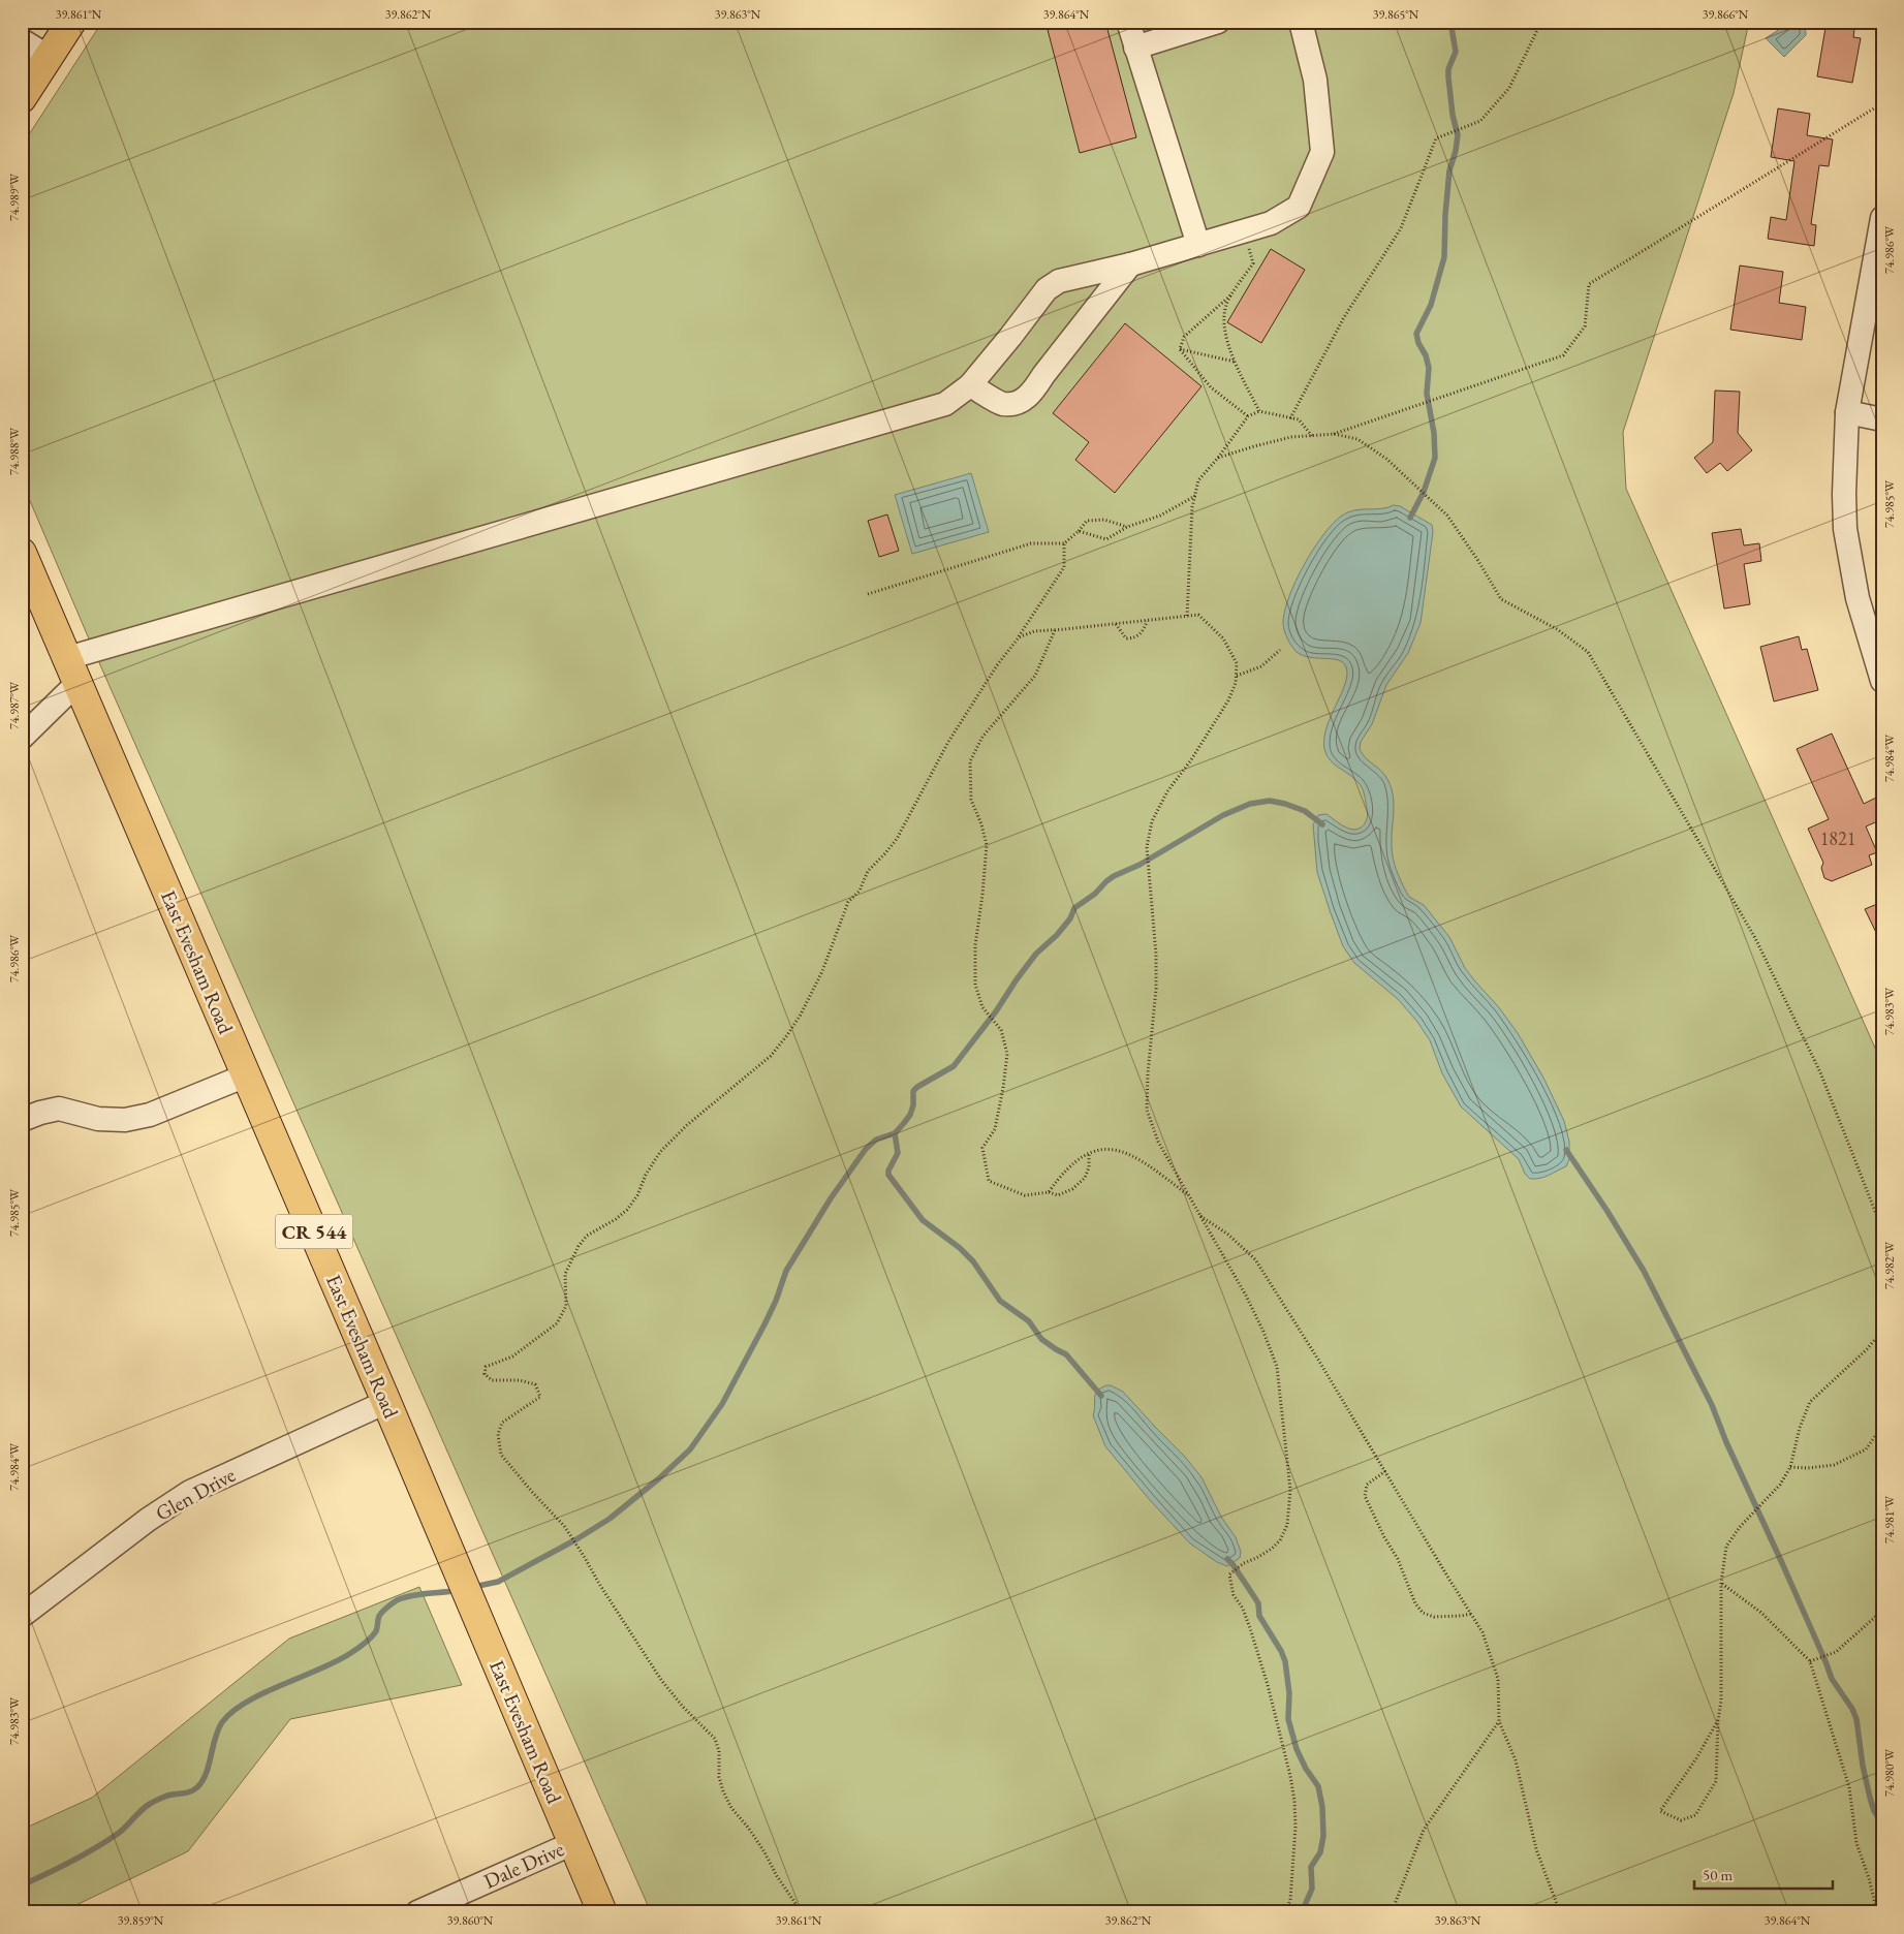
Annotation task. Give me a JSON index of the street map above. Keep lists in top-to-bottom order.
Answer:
{
  "streets": {
    "main road": ["East Evesham Road", "CR 544"],
    "street": ["Glen Drive", "Dale Drive"]
  },
  "crossings": [
    ["East Evesham Road", "Glen Drive"],
    ["East Evesham Road", "Dale Drive"]
  ],
  "house_numbers": ["1821"],
  "scale_bar": "50 m",
  "coordinates": [
    "39.861°N",
    "39.862°N",
    "39.863°N",
    "39.864°N",
    "39.865°N",
    "39.866°N",
    "74.989°W",
    "74.986°W",
    "74.988°W",
    "74.985°W",
    "74.987°W",
    "74.984°W",
    "74.983°W",
    "74.982°W",
    "74.981°W",
    "74.980°W",
    "39.859°N",
    "39.860°N"
  ]
}
